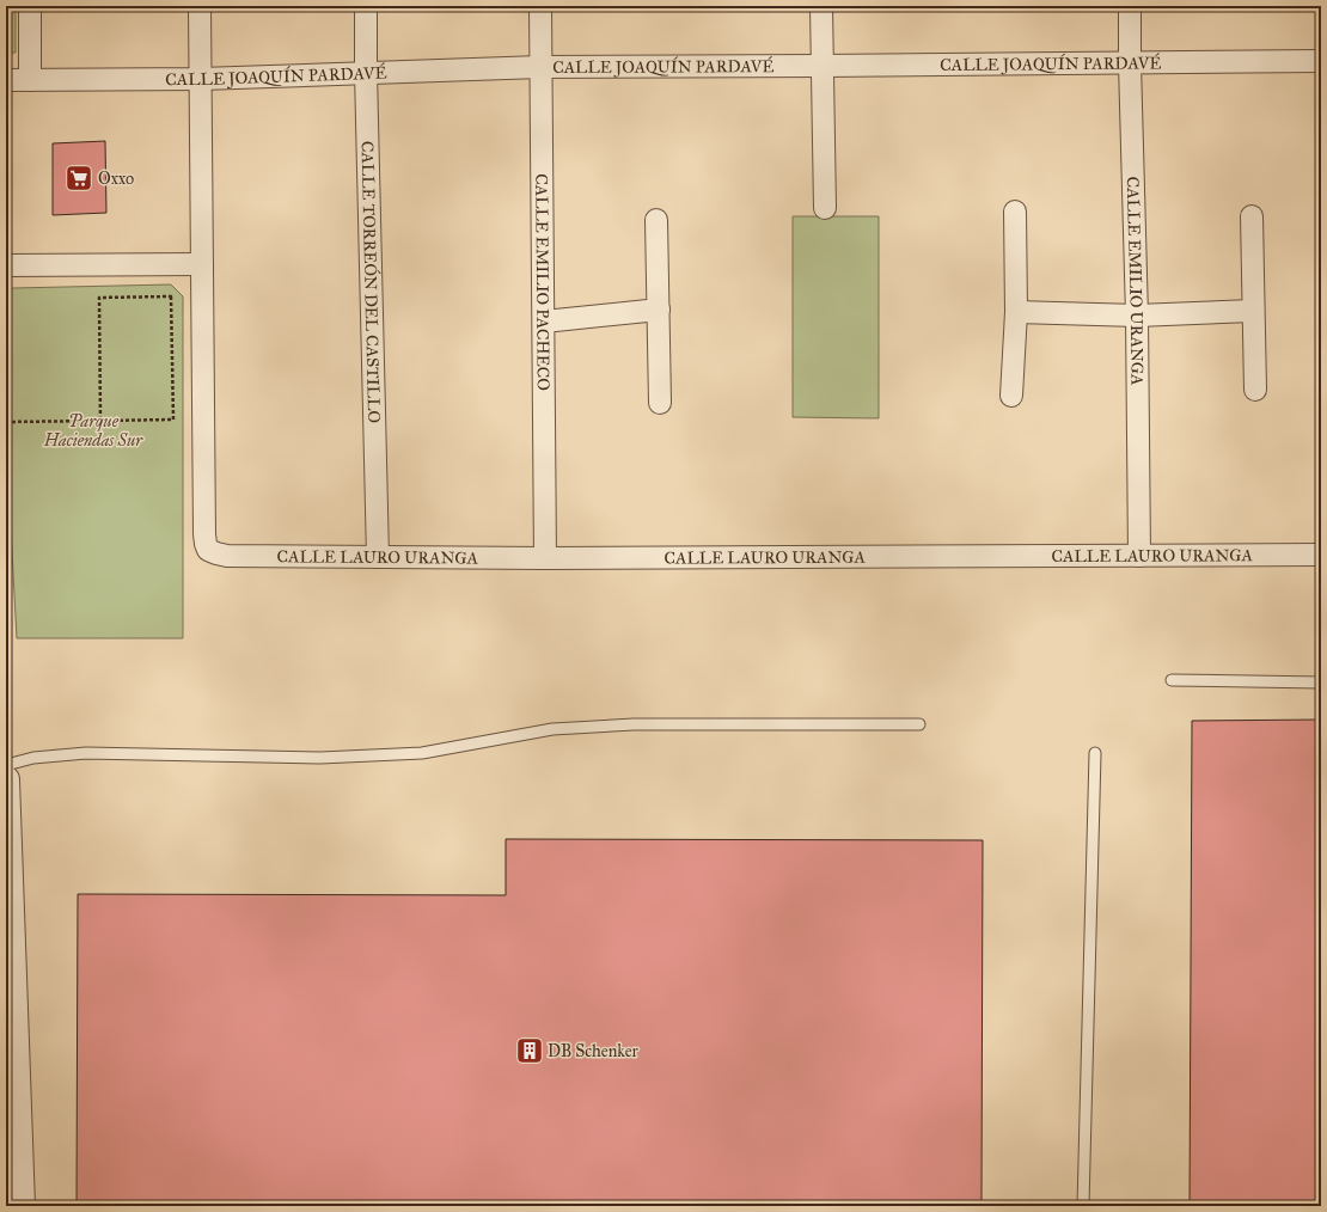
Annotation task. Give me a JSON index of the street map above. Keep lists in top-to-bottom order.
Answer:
{
  "streets": {
    "street": [
      "CALLE JOAQUÍN PARDAVÉ",
      "CALLE EMILIO URANGA",
      "CALLE TORREÓN DEL CASTILLO",
      "CALLE EMILIO PACHECO",
      "CALLE LAURO URANGA"
    ]
  },
  "crossings": [
    ["CALLE JOAQUÍN PARDAVÉ", "CALLE EMILIO URANGA"],
    ["CALLE JOAQUÍN PARDAVÉ", "CALLE TORREÓN DEL CASTILLO"],
    ["CALLE JOAQUÍN PARDAVÉ", "CALLE EMILIO PACHECO"],
    ["CALLE EMILIO URANGA", "CALLE LAURO URANGA"],
    ["CALLE TORREÓN DEL CASTILLO", "CALLE LAURO URANGA"],
    ["CALLE EMILIO PACHECO", "CALLE LAURO URANGA"]
  ],
  "parks": ["Parque Haciendas Sur"],
  "places": {
    "supermarket": ["Oxxo"],
    "building": ["DB Schenker"]
  }
}
